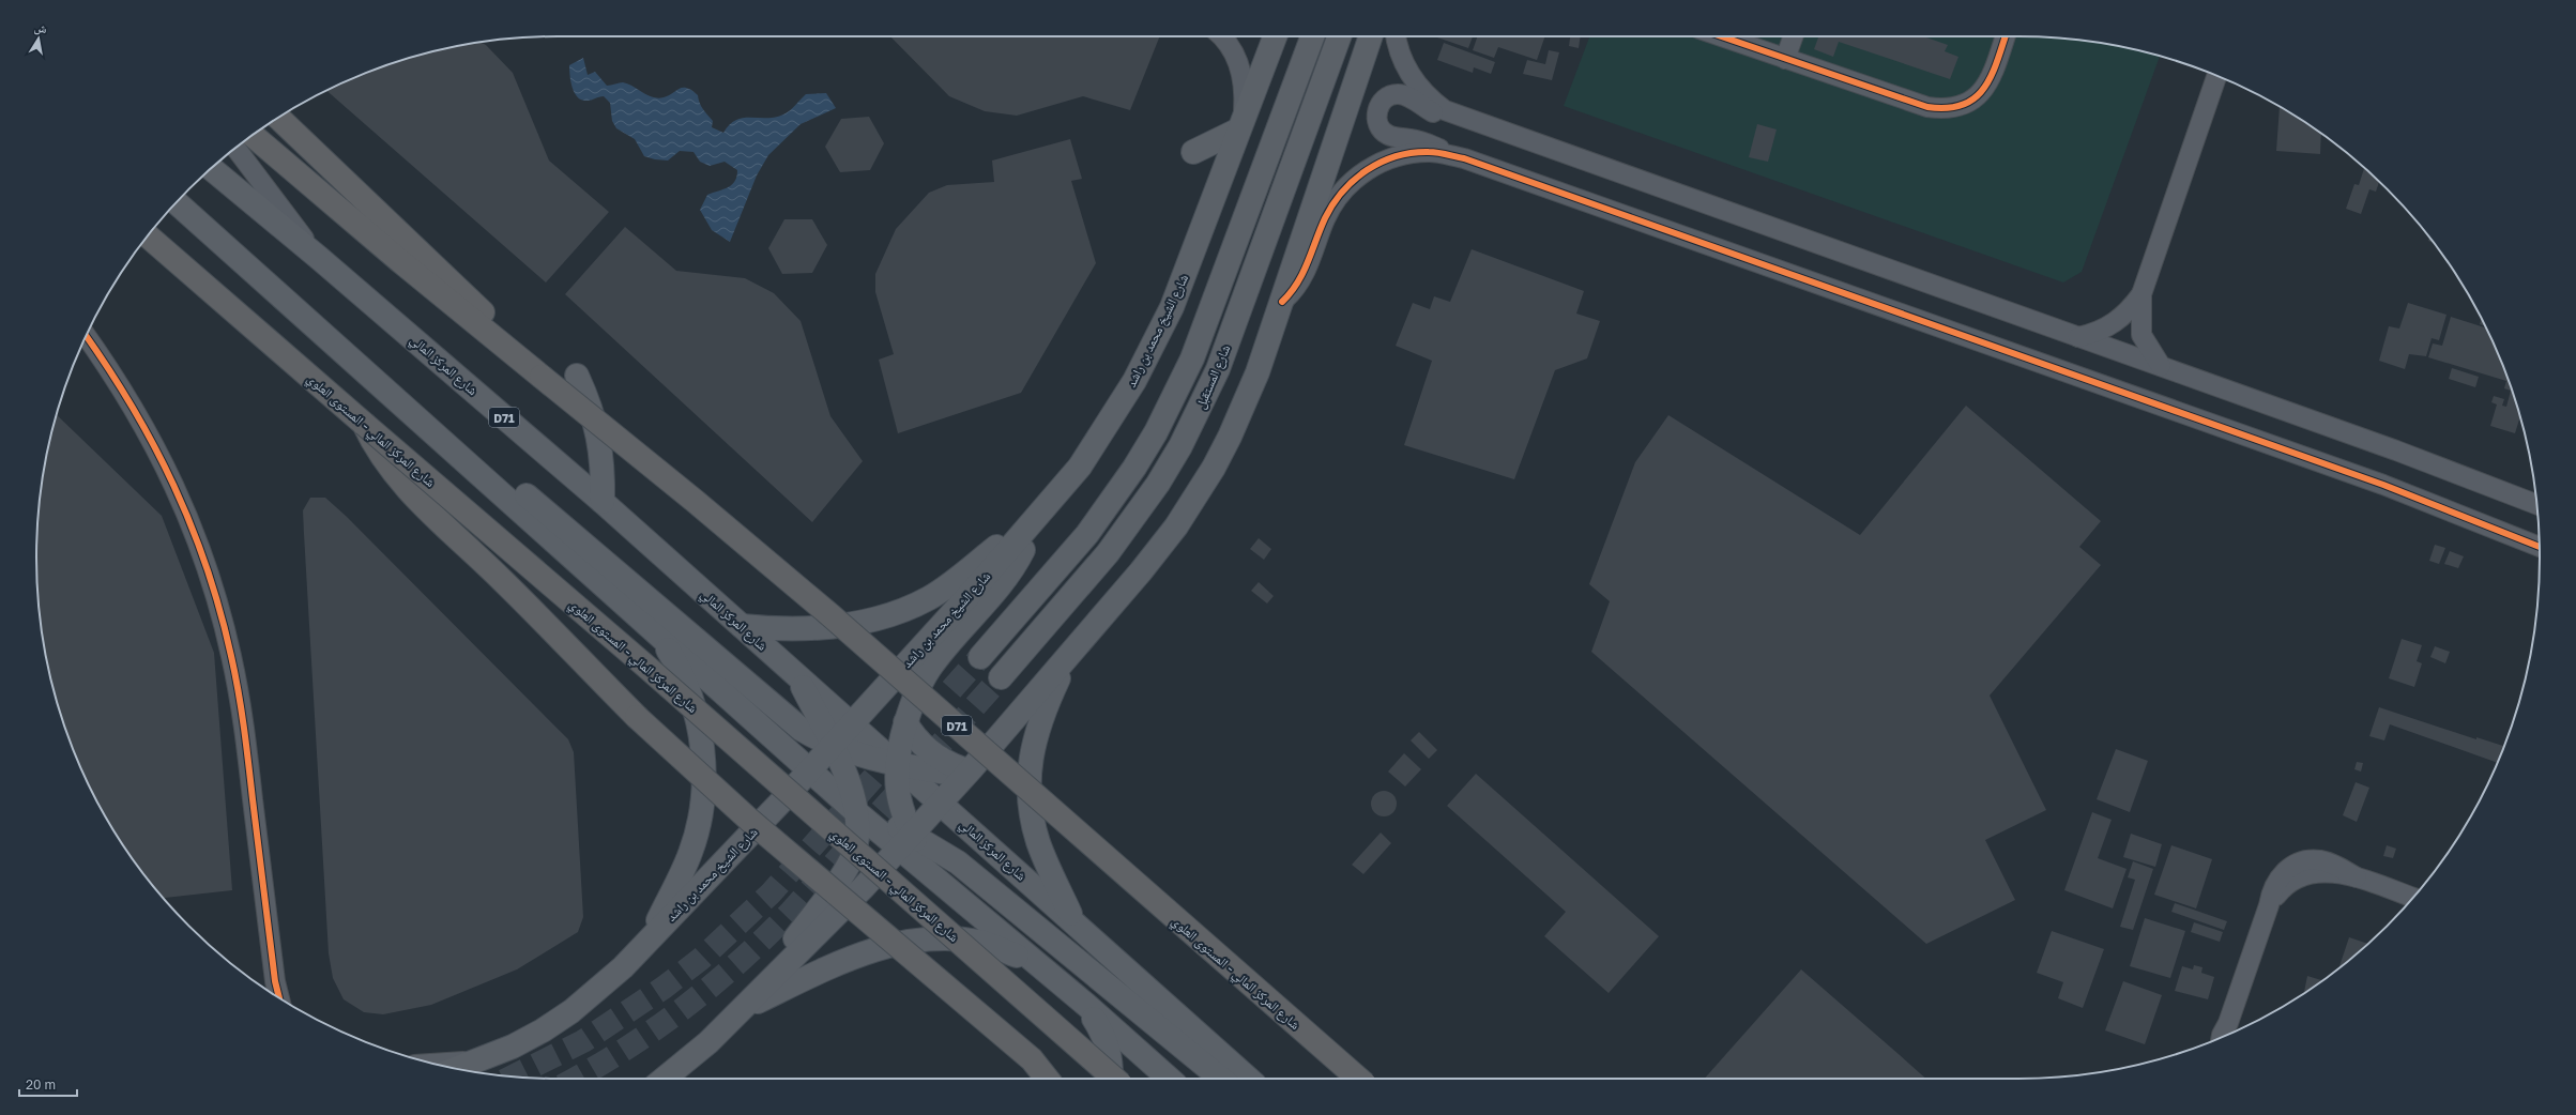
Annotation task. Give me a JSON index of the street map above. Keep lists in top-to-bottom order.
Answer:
{
  "streets": {
    "highway": ["D71", "شارع المركز المالي - المستوى العلوي"],
    "main road": ["شارع الشيخ محمد بن راشد", "شارع المركز المالي", "شارع المستقبل"]
  },
  "crossings": [
    ["شارع الشيخ محمد بن راشد", "شارع المركز المالي"]
  ],
  "scale_bar": "20 m",
  "north": "top"
}
